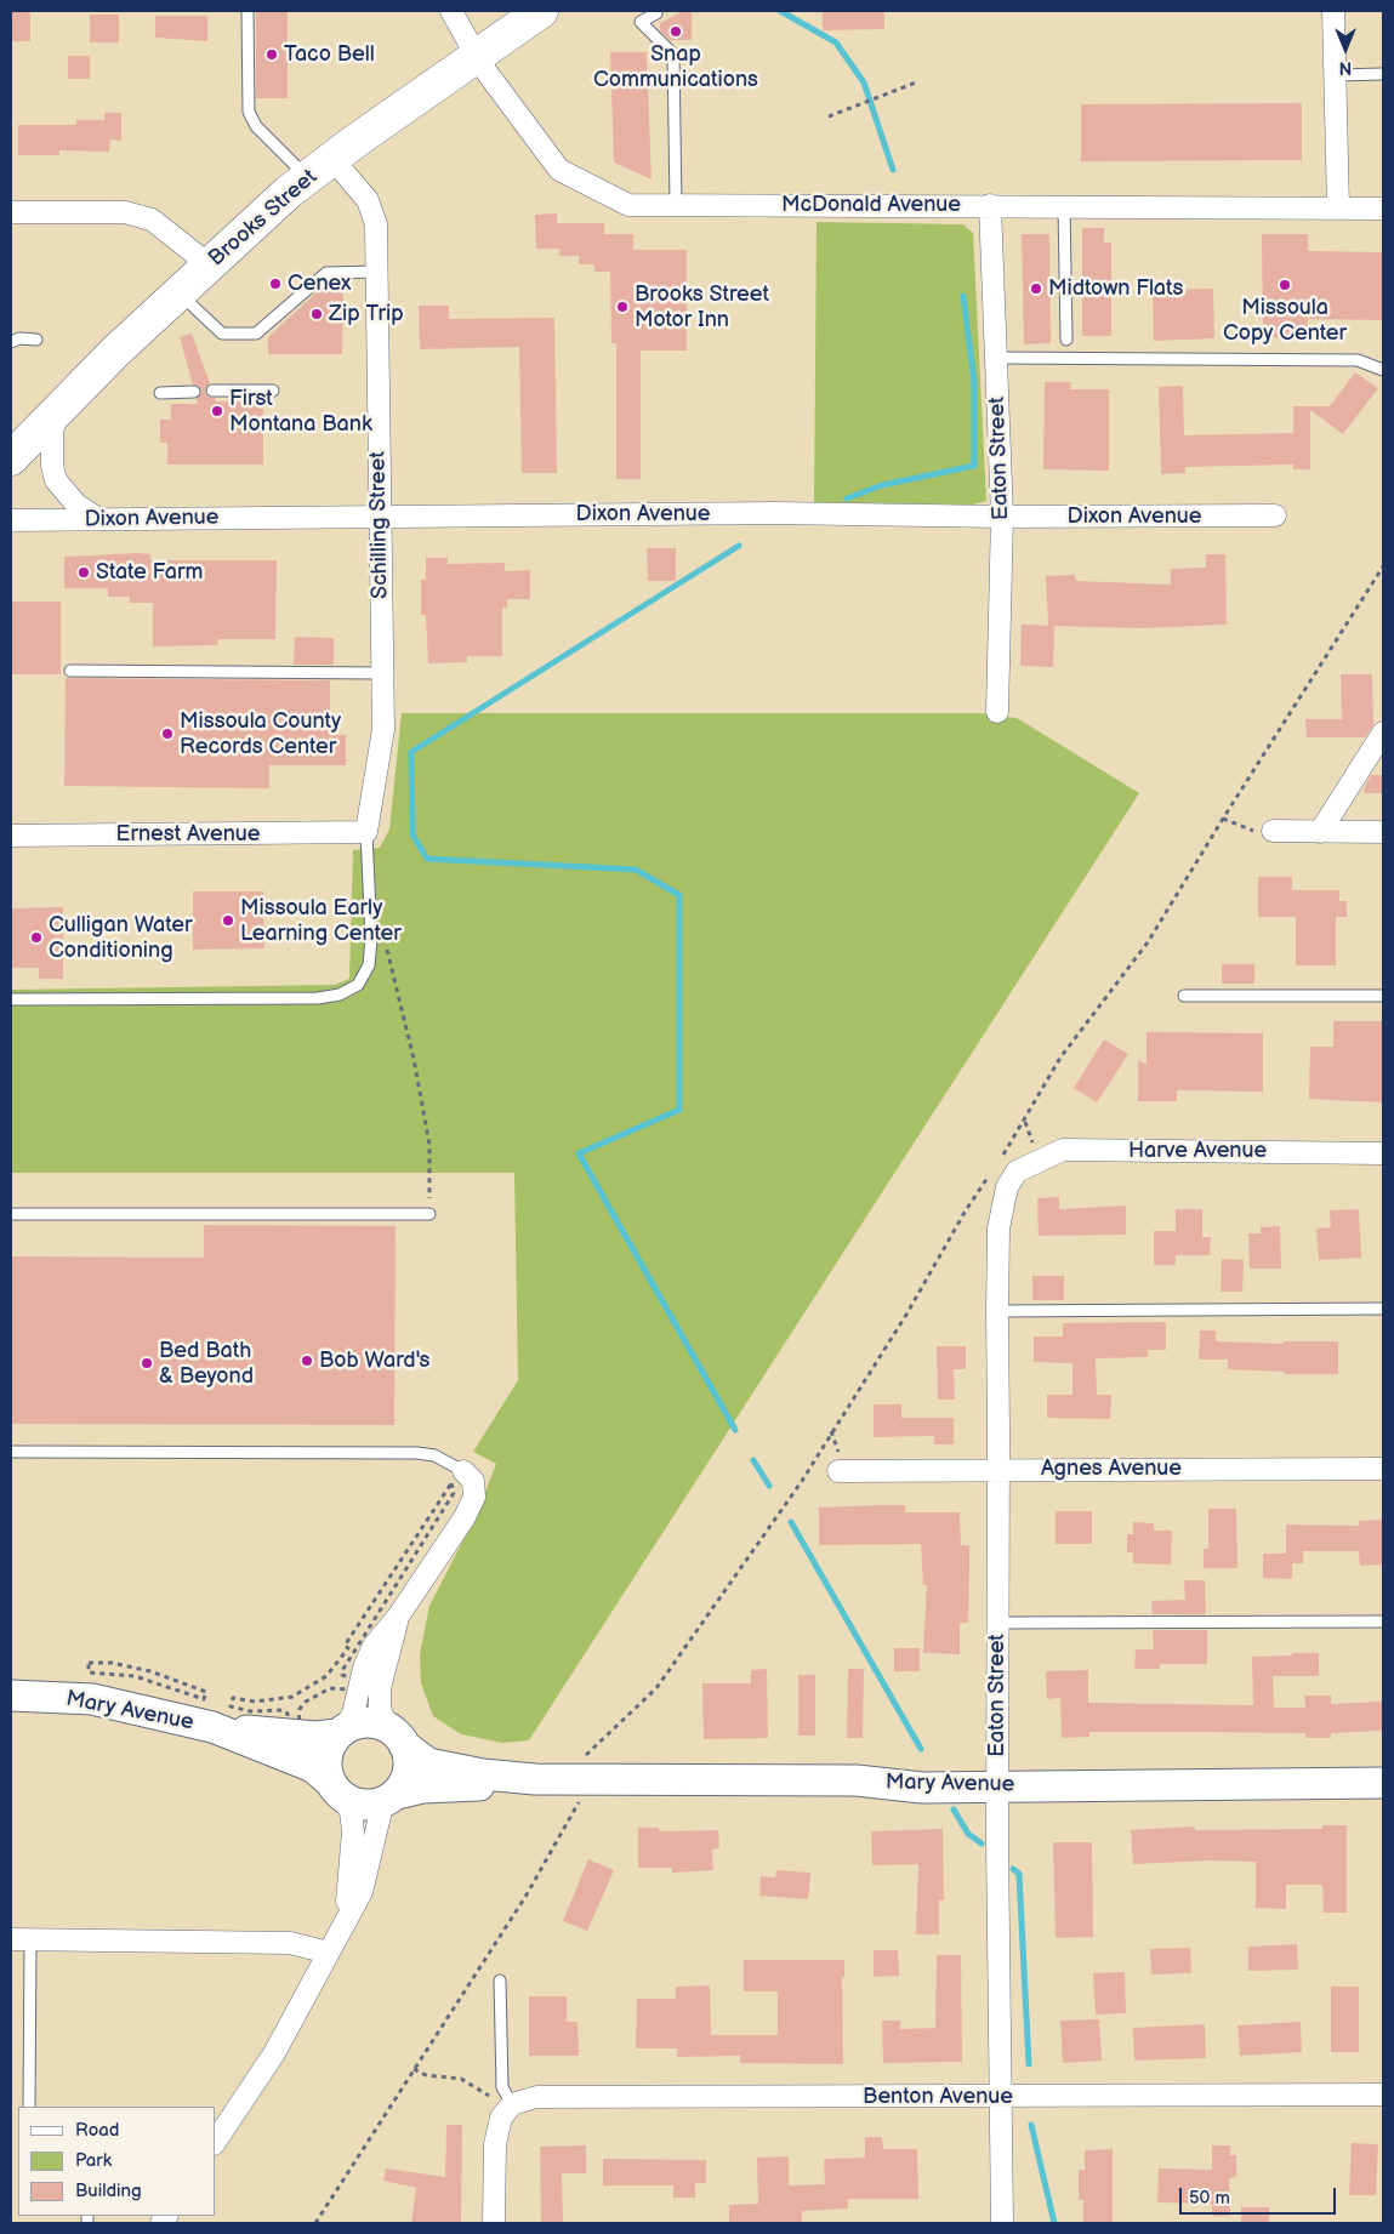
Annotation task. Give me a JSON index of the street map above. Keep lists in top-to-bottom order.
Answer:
{
  "streets": {
    "highway": ["Brooks Street"],
    "street": [
      "McDonald Avenue",
      "Eaton Street",
      "Dixon Avenue",
      "Schilling Street",
      "Ernest Avenue",
      "Harve Avenue",
      "Agnes Avenue",
      "Mary Avenue",
      "Benton Avenue"
    ]
  },
  "crossings": [
    ["McDonald Avenue", "Brooks Street"],
    ["McDonald Avenue", "Eaton Street"],
    ["Brooks Street", "Schilling Street"],
    ["Eaton Street", "Dixon Avenue"],
    ["Eaton Street", "Harve Avenue"],
    ["Eaton Street", "Agnes Avenue"],
    ["Eaton Street", "Mary Avenue"],
    ["Eaton Street", "Benton Avenue"],
    ["Dixon Avenue", "Schilling Street"],
    ["Schilling Street", "Ernest Avenue"]
  ],
  "places": [
    "Snap Communications",
    "Taco Bell",
    "Cenex",
    "Missoula Copy Center",
    "Midtown Flats",
    "Brooks Street Motor Inn",
    "Zip Trip",
    "First Montana Bank",
    "State Farm",
    "Missoula County Records Center",
    "Missoula Early Learning Center",
    "Culligan Water Conditioning",
    "Bob Ward's",
    "Bed Bath & Beyond"
  ],
  "legend": ["Road", "Park", "Building"],
  "scale_bar": "50 m",
  "north": "bottom"
}
